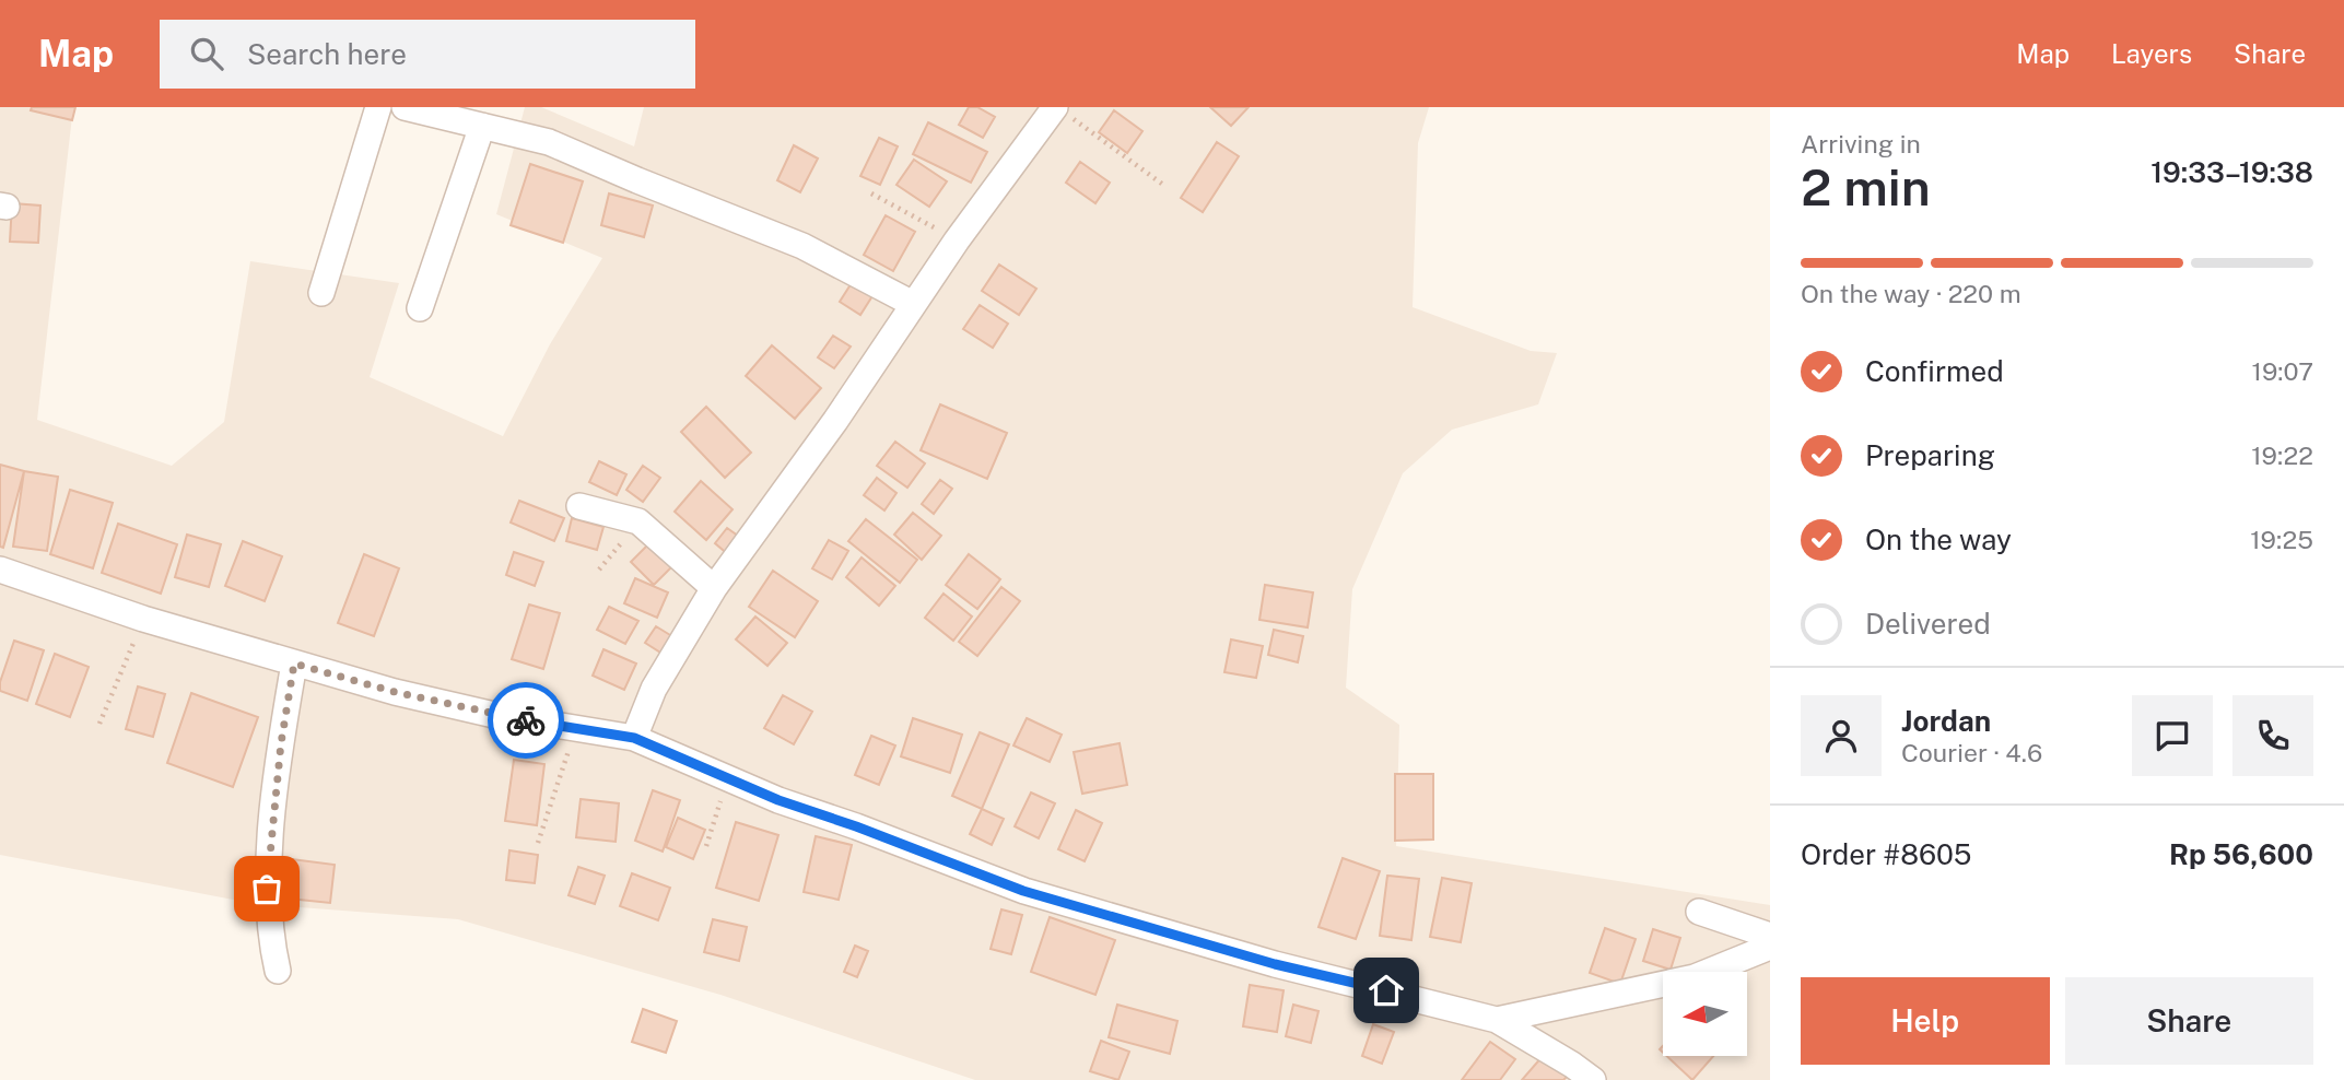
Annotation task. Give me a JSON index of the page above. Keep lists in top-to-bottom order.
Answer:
{
  "north": "left",
  "page": {
    "header": "Map",
    "search": "Search here",
    "nav": ["Map", "Layers", "Share"],
    "heading": ["2 min", "Arriving in", "19:33–19:38"],
    "panel": [
      "Jordan",
      "Courier · 4.6",
      "Order #8605",
      "Rp 56,600"
    ],
    "bar": "On the way · 220 m",
    "list": [
      ["Confirmed", "19:07"],
      ["Preparing", "19:22"],
      ["On the way", "19:25"],
      "Delivered"
    ],
    "buttons": ["Help", "Share"]
  }
}
